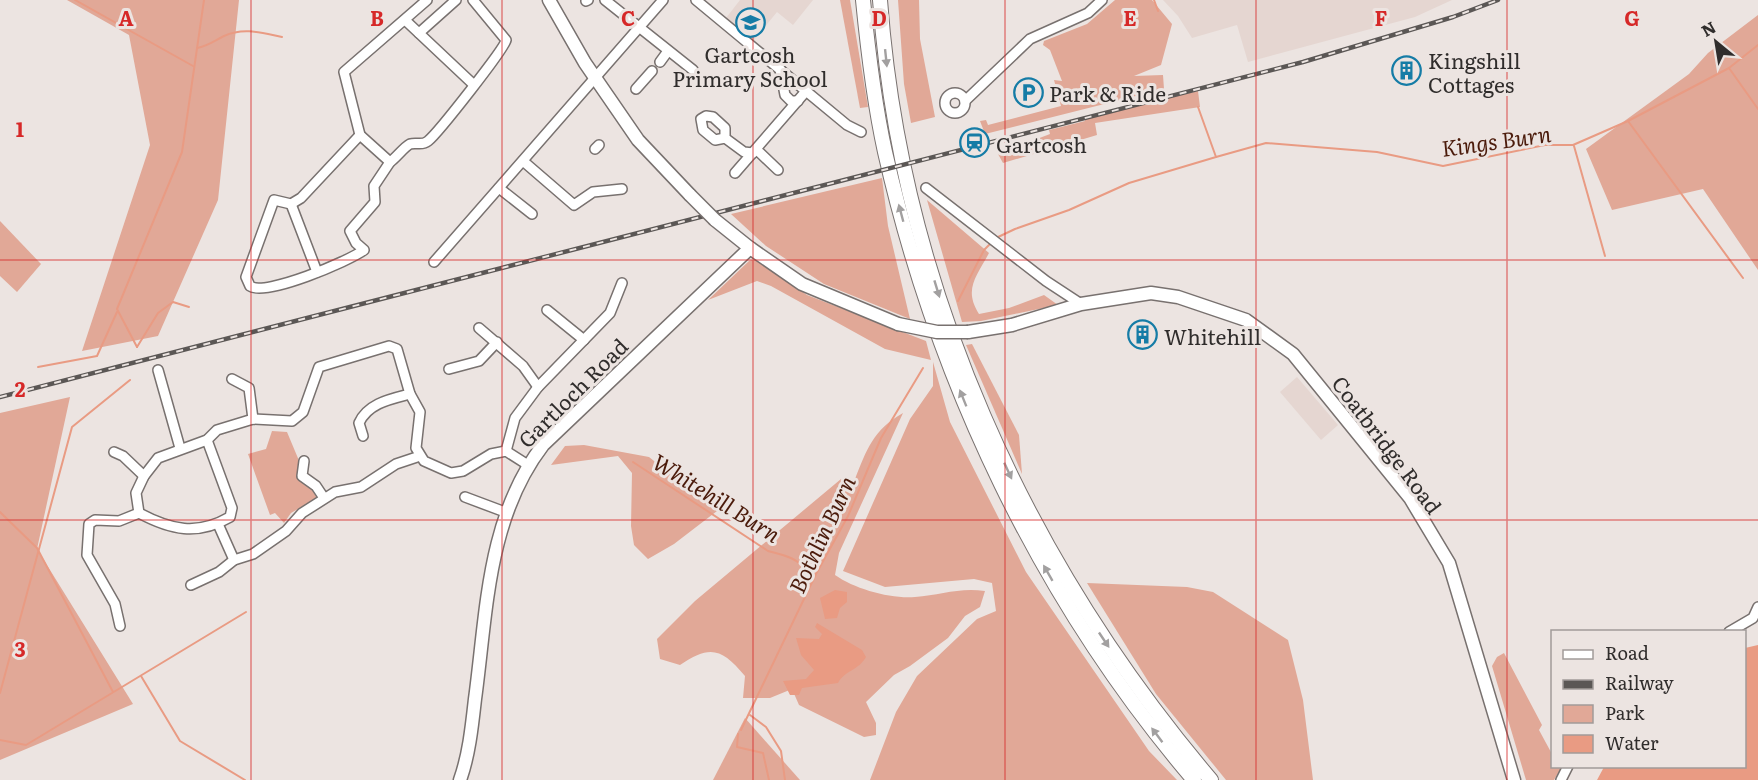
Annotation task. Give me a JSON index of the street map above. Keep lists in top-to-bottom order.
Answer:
{
  "streets": {
    "main road": ["Gartloch Road", "Coatbridge Road"]
  },
  "crossings": [
    ["Gartloch Road", "Coatbridge Road"]
  ],
  "water": ["Kings Burn", "Whitehill Burn", "Bothlin Burn"],
  "places": {
    "school or university": ["Gartcosh Primary School"],
    "building": ["Kingshill Cottages", "Whitehill"],
    "parking": ["Park & Ride"],
    "station": ["Gartcosh"]
  },
  "legend": [
    "Road",
    "Railway",
    "Park",
    "Water"
  ],
  "north": "top left",
  "grid": {
    "columns": [
      "A",
      "B",
      "C",
      "D",
      "E",
      "F",
      "G"
    ],
    "rows": ["1", "2", "3"]
  }
}
